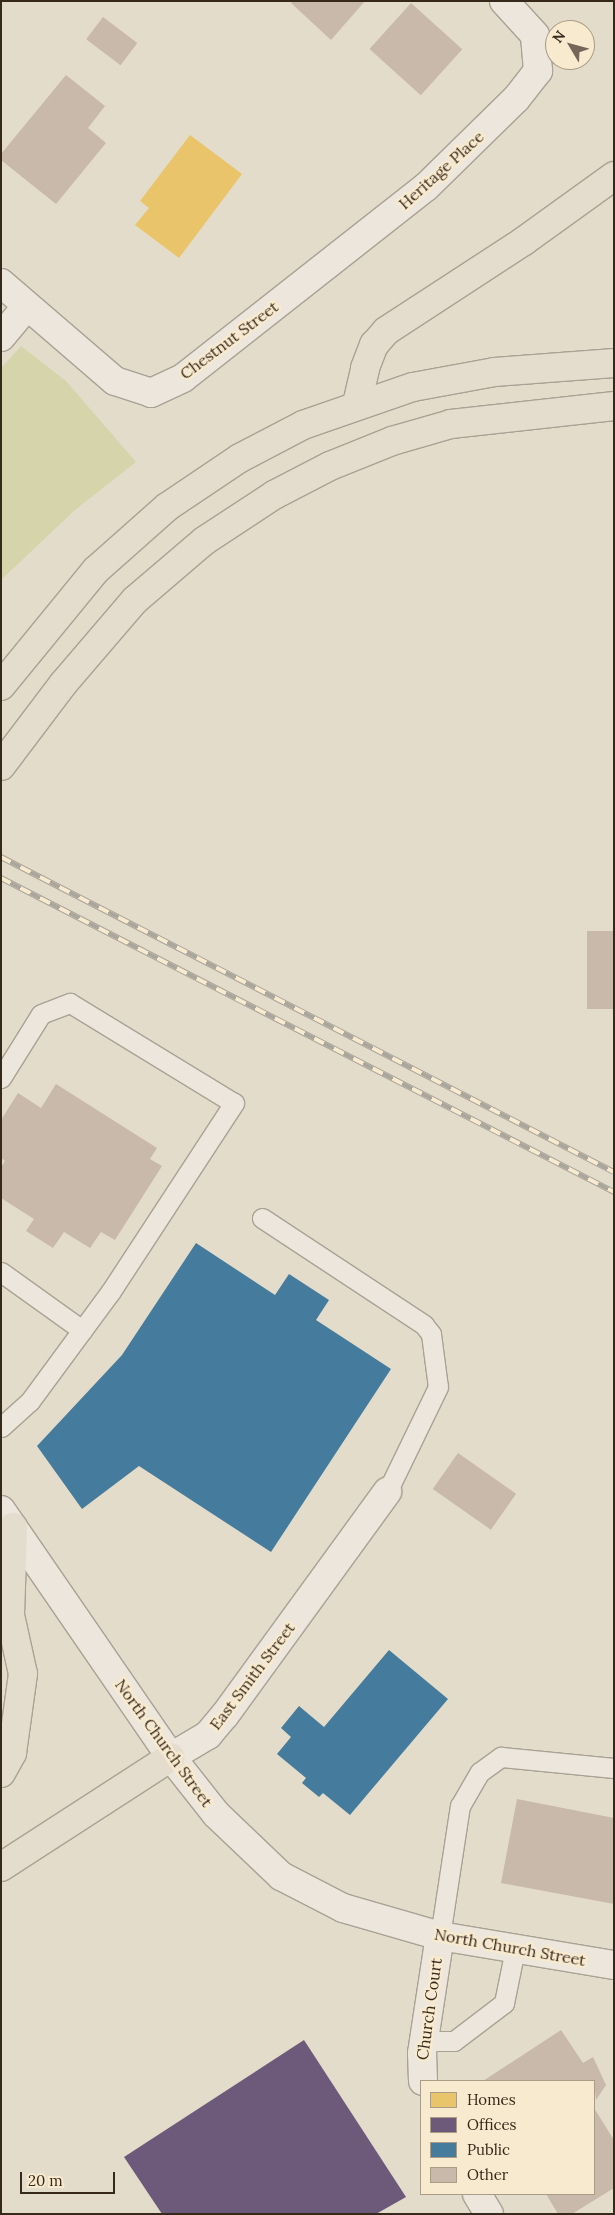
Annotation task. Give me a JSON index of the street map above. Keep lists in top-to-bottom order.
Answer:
{
  "streets": {
    "main road": ["East Smith Street"],
    "street": [
      "Heritage Place",
      "Chestnut Street",
      "North Church Street",
      "Church Court"
    ]
  },
  "crossings": [
    ["Heritage Place", "Chestnut Street"],
    ["East Smith Street", "North Church Street"],
    ["North Church Street", "Church Court"]
  ],
  "legend": [
    "Homes",
    "Offices",
    "Public",
    "Other"
  ],
  "scale_bar": "20 m",
  "north": "top left"
}
